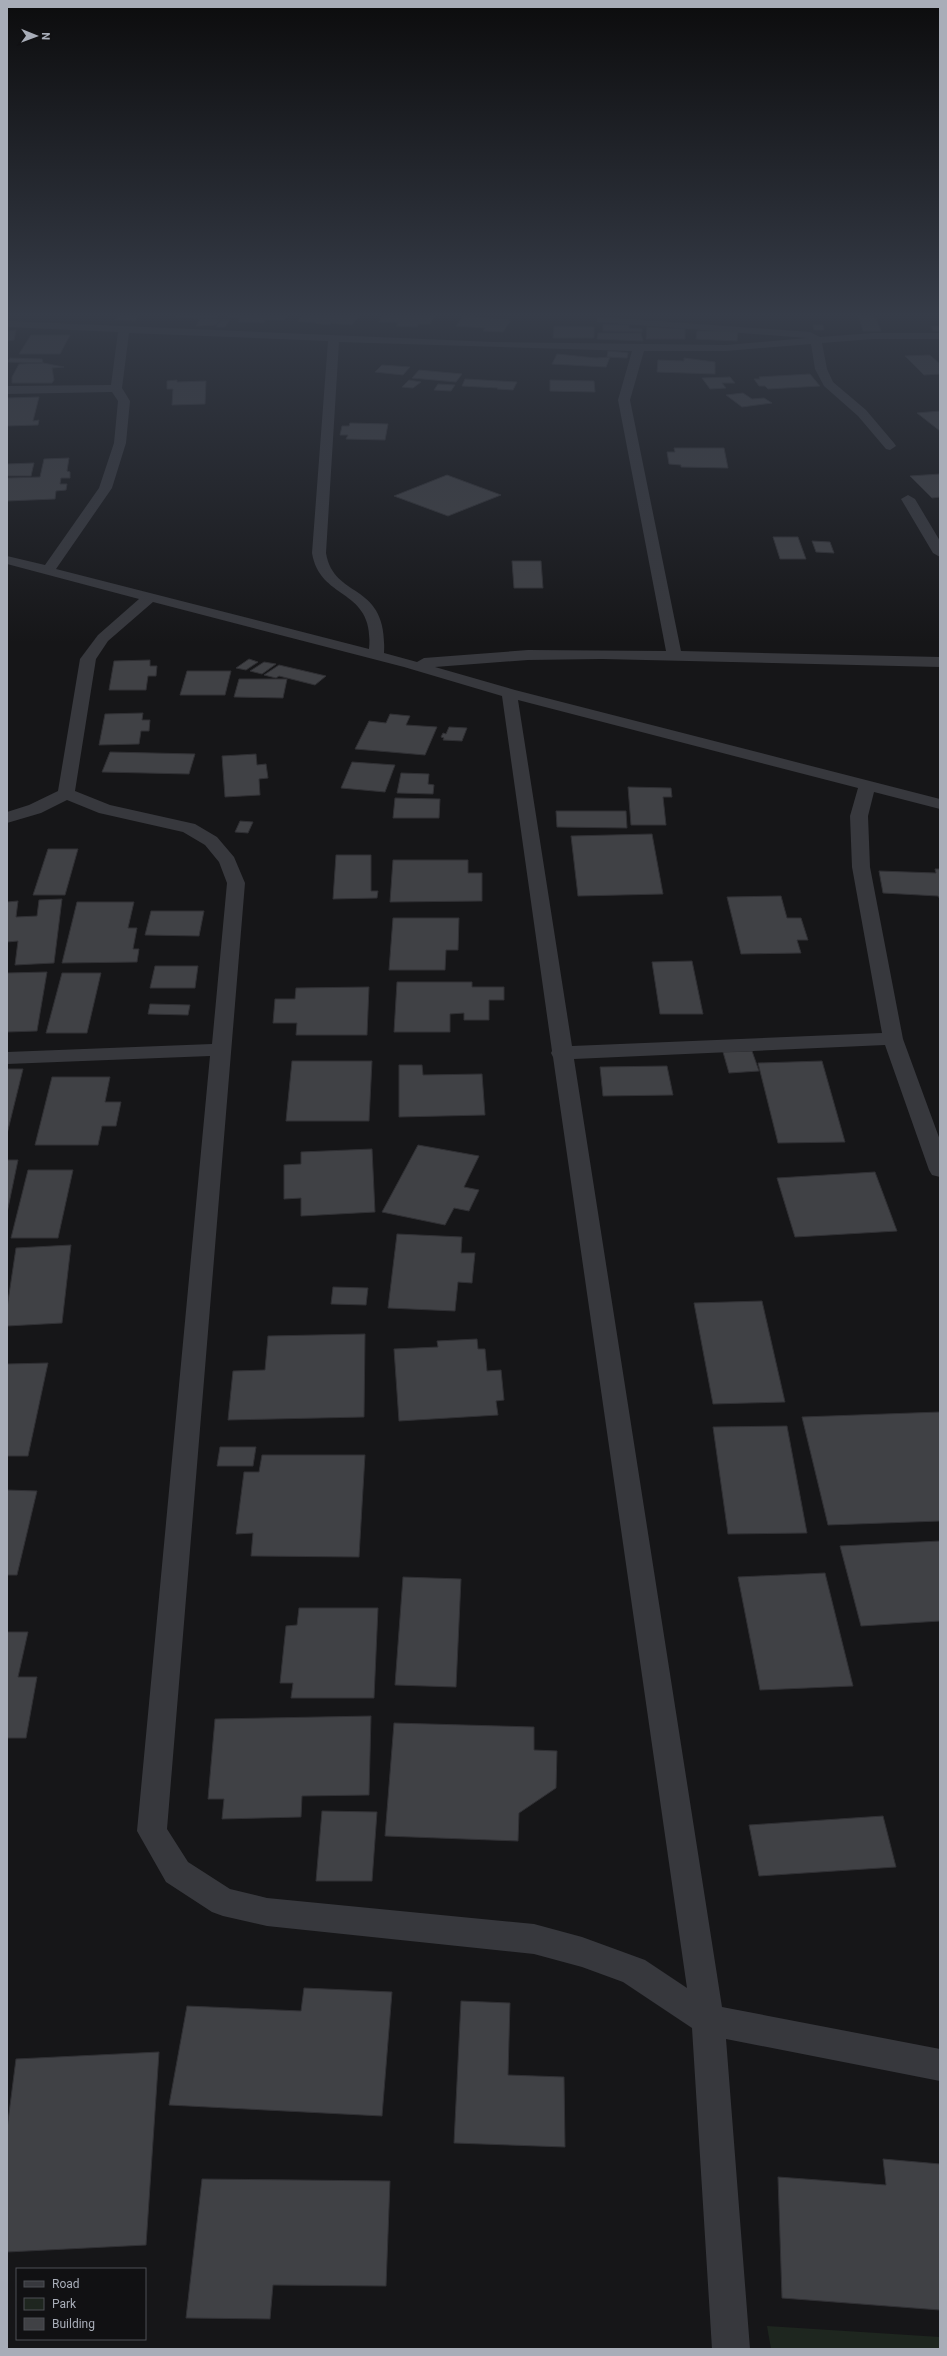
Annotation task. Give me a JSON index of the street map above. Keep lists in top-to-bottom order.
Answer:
{
  "legend": ["Road", "Park", "Building"],
  "north": "right"
}
